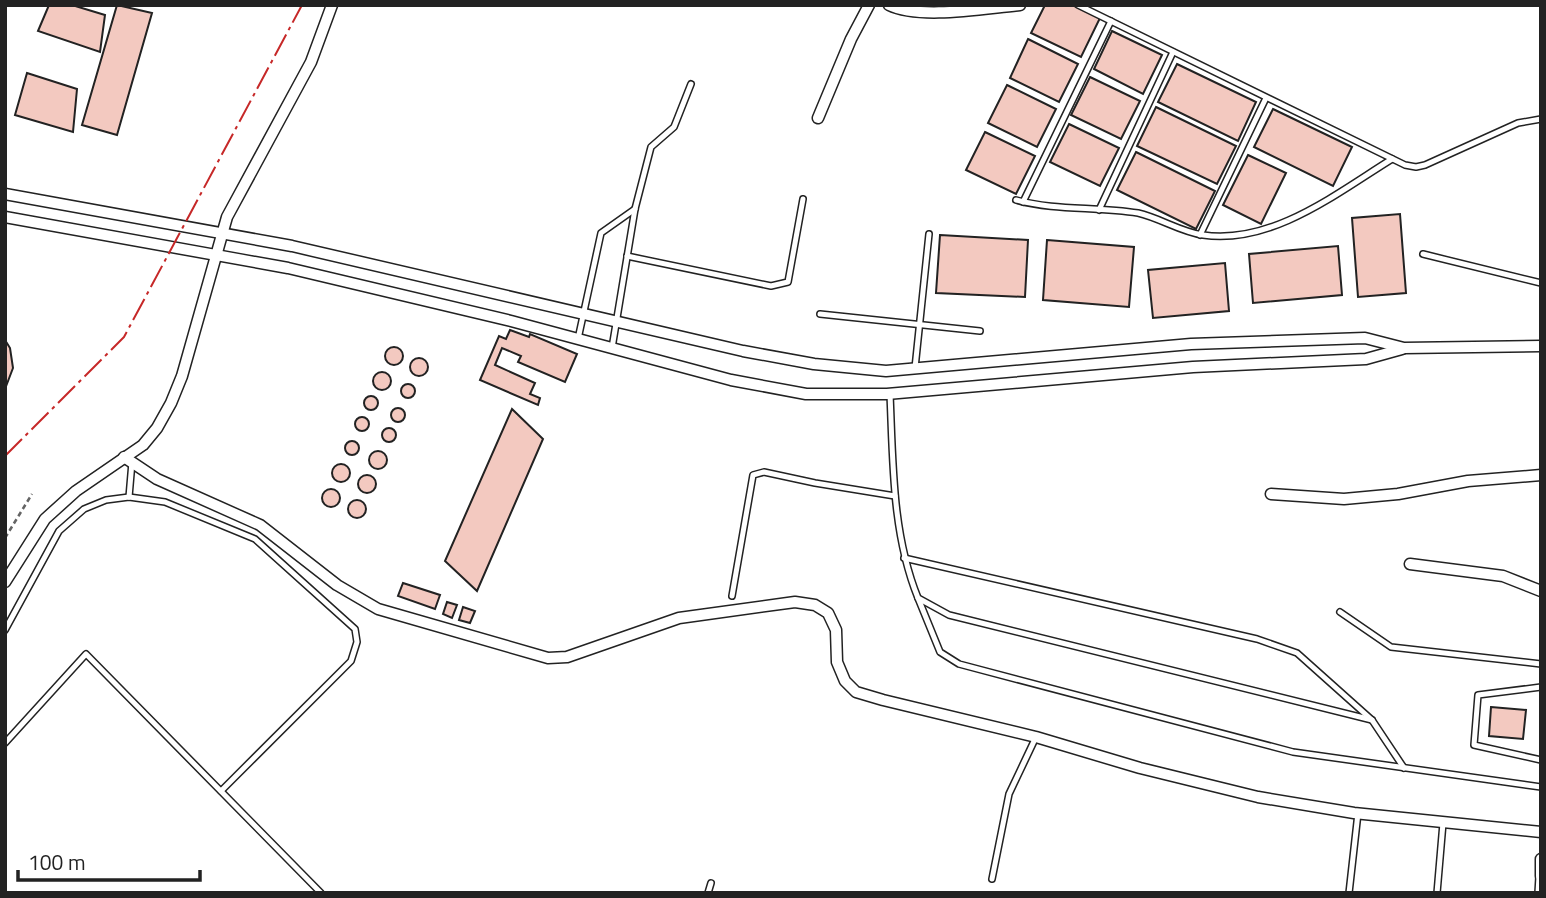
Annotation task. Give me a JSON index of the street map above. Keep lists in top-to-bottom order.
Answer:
{
  "scale_bar": "100 m"
}
